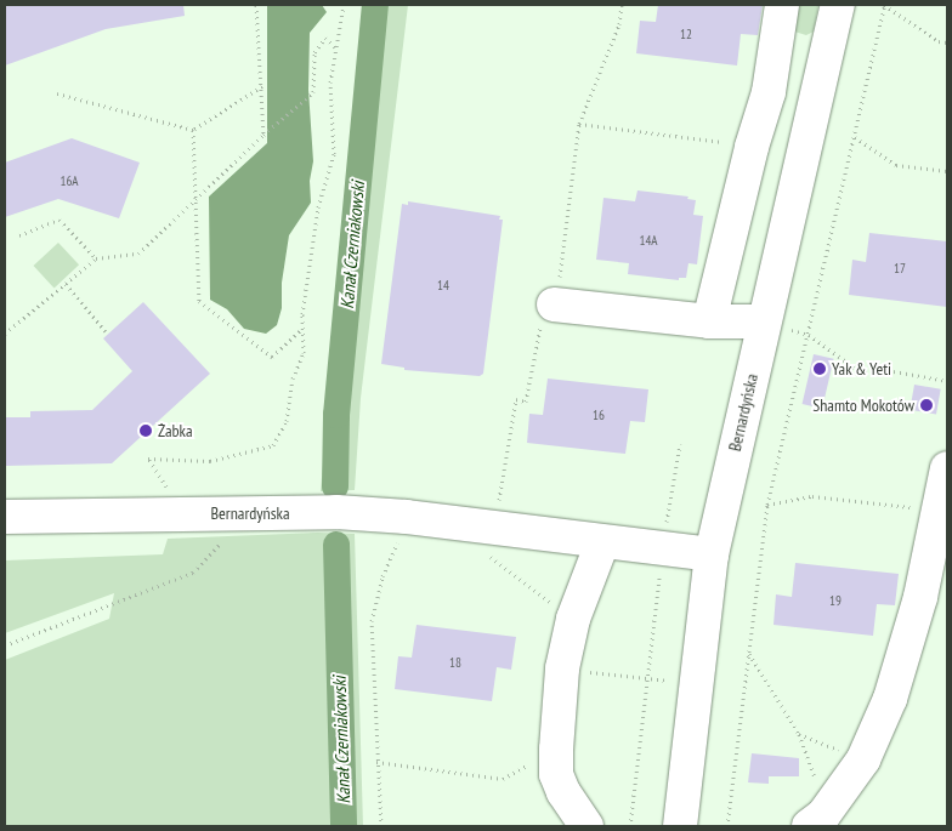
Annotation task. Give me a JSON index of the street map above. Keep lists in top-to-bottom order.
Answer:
{
  "streets": {
    "street": ["Bernardyńska"]
  },
  "water": ["Kanał Czerniakowski"],
  "places": ["Yak & Yeti", "Shamto Mokotów", "Żabka"],
  "house_numbers": [
    "12",
    "16A",
    "14A",
    "17",
    "14",
    "16",
    "19",
    "18"
  ]
}
